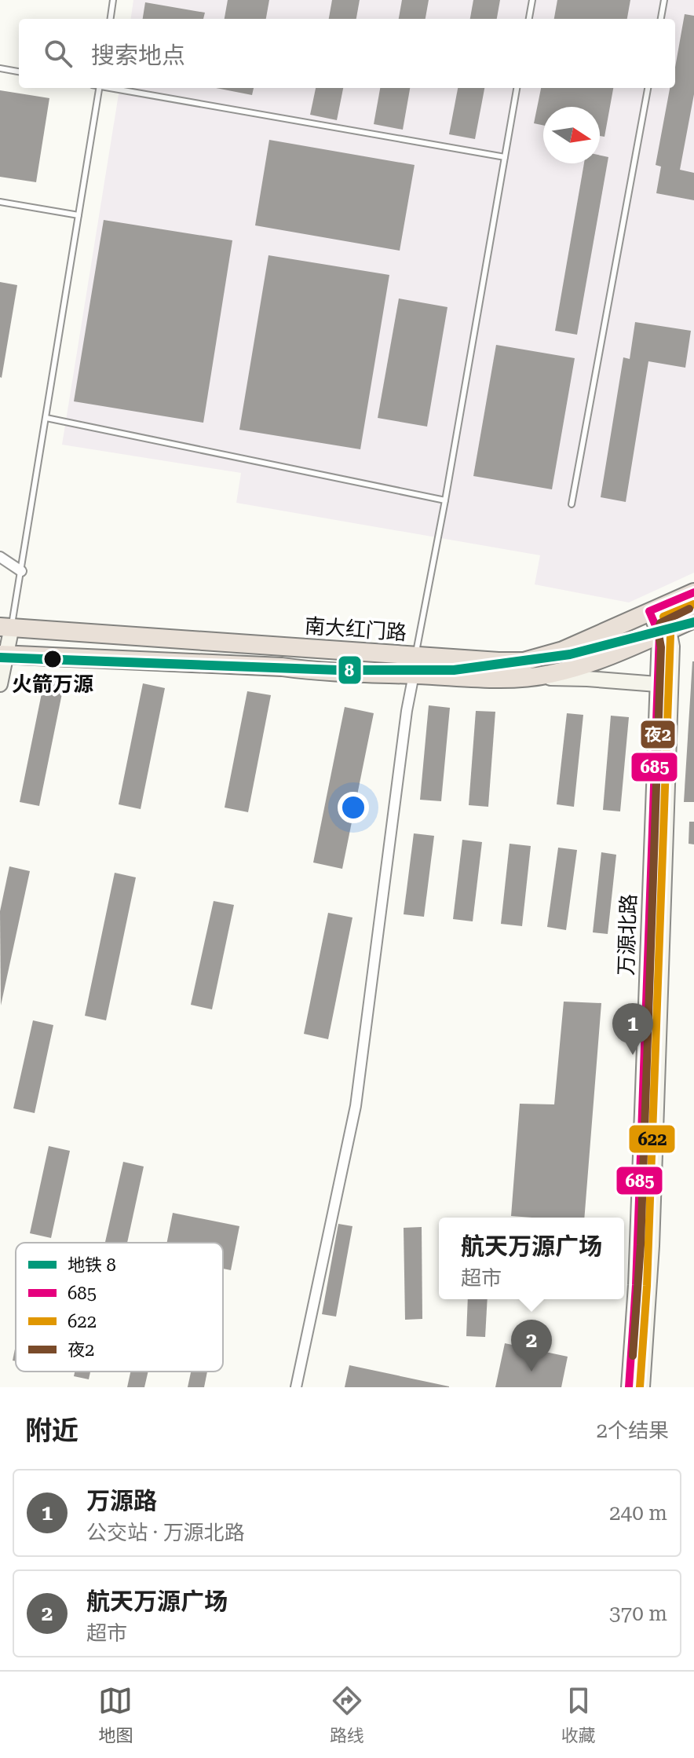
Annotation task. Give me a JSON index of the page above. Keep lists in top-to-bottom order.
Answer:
{
  "streets": {
    "highway": ["南大红门路"],
    "main road": ["万源北路"]
  },
  "crossings": [
    ["南大红门路", "万源北路"]
  ],
  "places": ["火箭万源"],
  "lines": [
    "transit line 685",
    "transit line 622",
    "transit line 夜2",
    "metro line 8"
  ],
  "legend": [
    "地铁 8",
    "685",
    "622",
    "夜2"
  ],
  "north": "right",
  "page": {
    "search": "搜索地点",
    "pins": ["1", "2"],
    "popup": ["航天万源广场", "超市"],
    "heading": ["附近", "2个结果"],
    "list": [
      {
        "mark": "1",
        "name": "万源路",
        "note": "公交站 · 万源北路",
        "value": "240 m"
      },
      {
        "mark": "2",
        "name": "航天万源广场",
        "note": "超市",
        "value": "370 m"
      }
    ],
    "nav": ["地图", "路线", "收藏"]
  }
}
